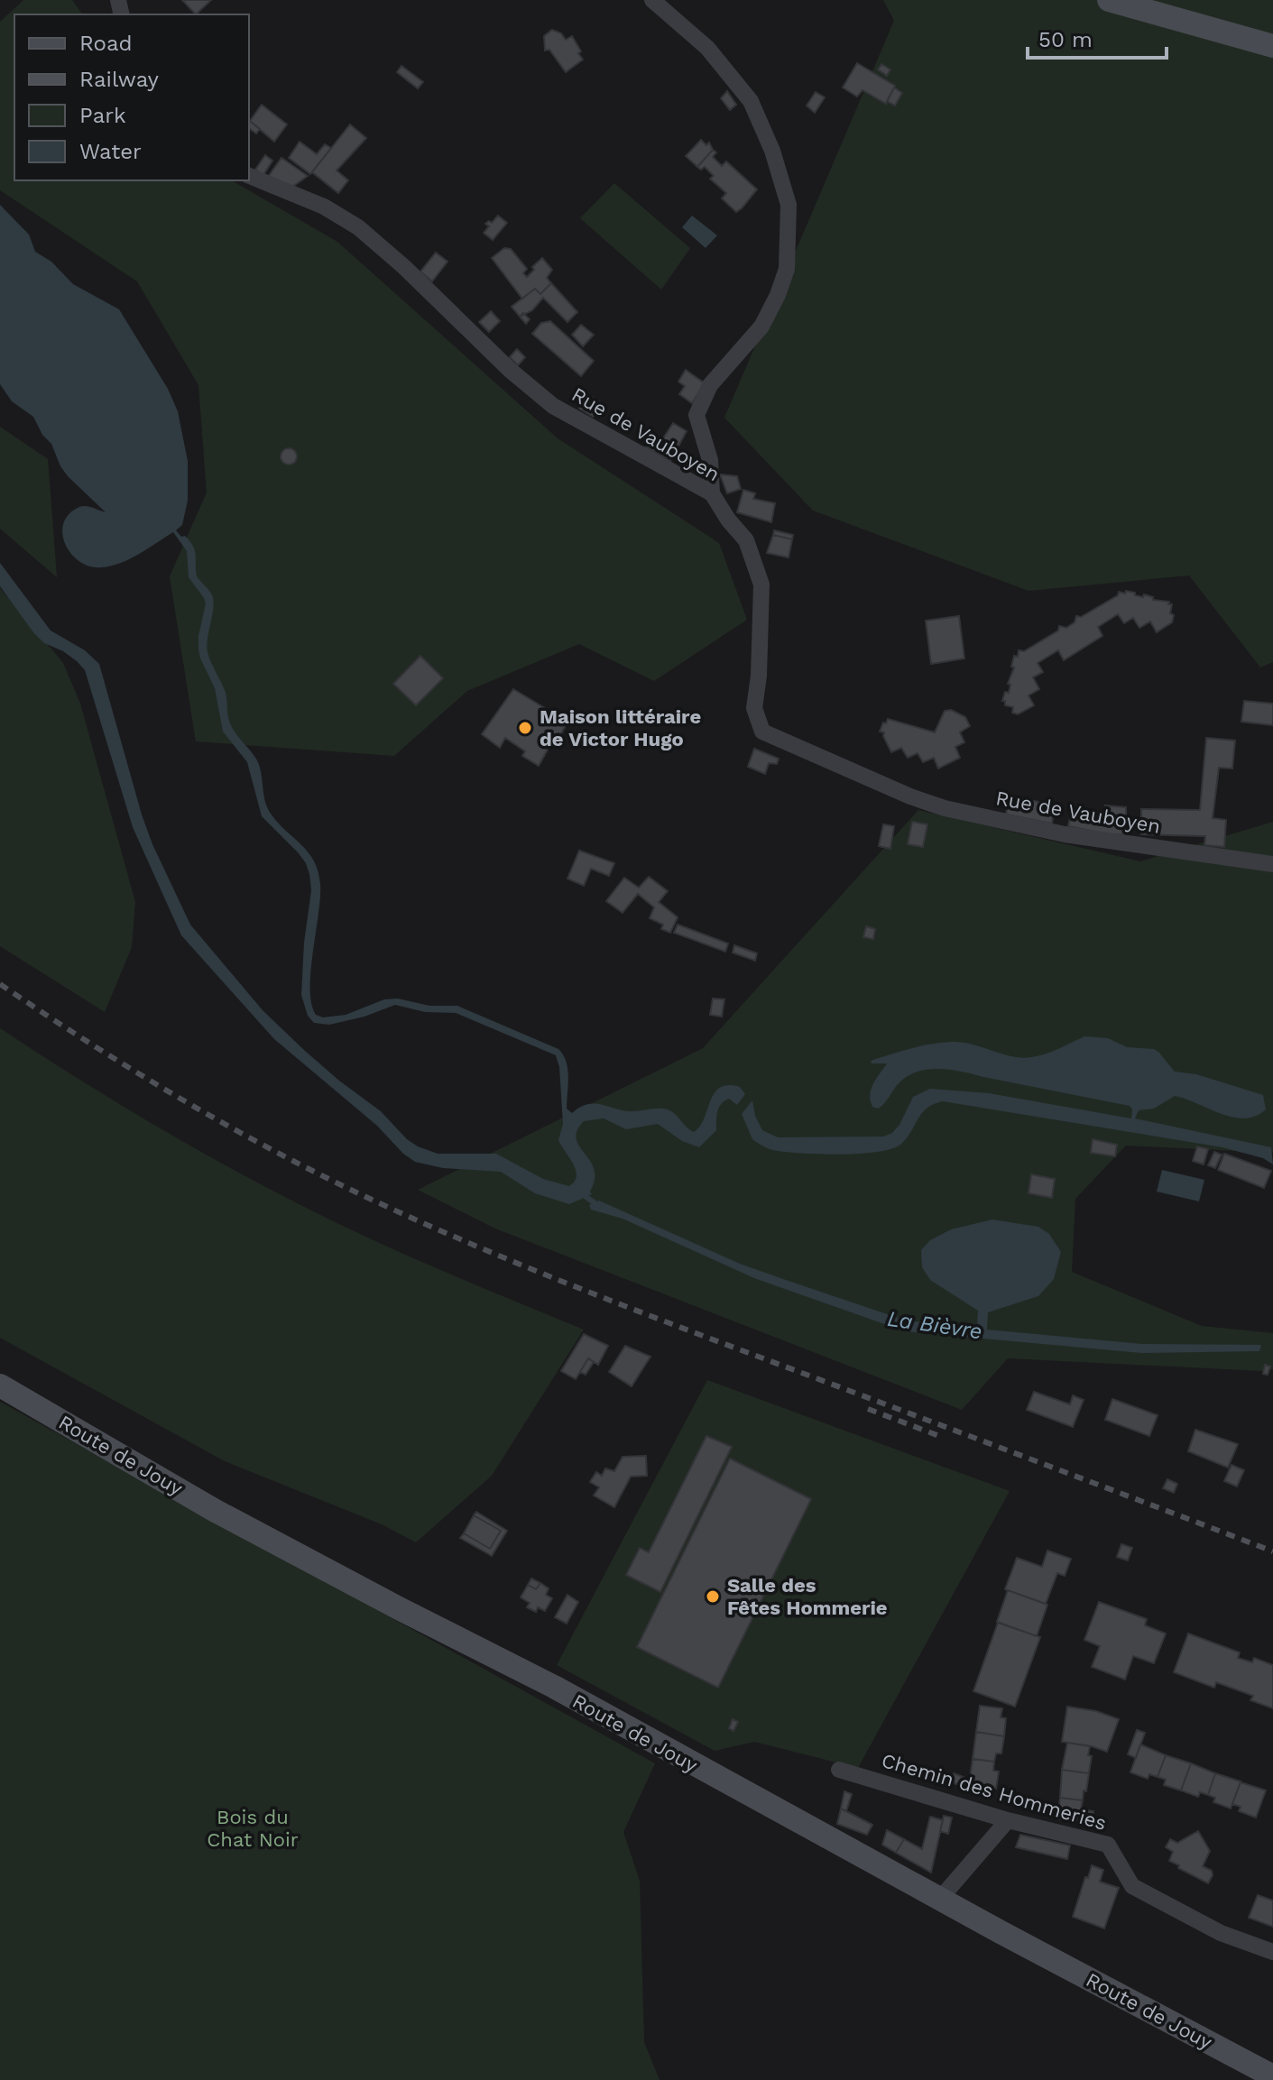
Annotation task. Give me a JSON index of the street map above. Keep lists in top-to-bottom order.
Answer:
{
  "streets": {
    "main road": ["Route de Jouy"],
    "street": ["Rue de Vauboyen", "Chemin des Hommeries"]
  },
  "water": ["La Bièvre"],
  "parks": ["Bois du Chat Noir"],
  "places": ["Maison littéraire de Victor Hugo", "Salle des Fêtes Hommerie"],
  "legend": [
    "Road",
    "Railway",
    "Park",
    "Water"
  ],
  "scale_bar": "50 m"
}
